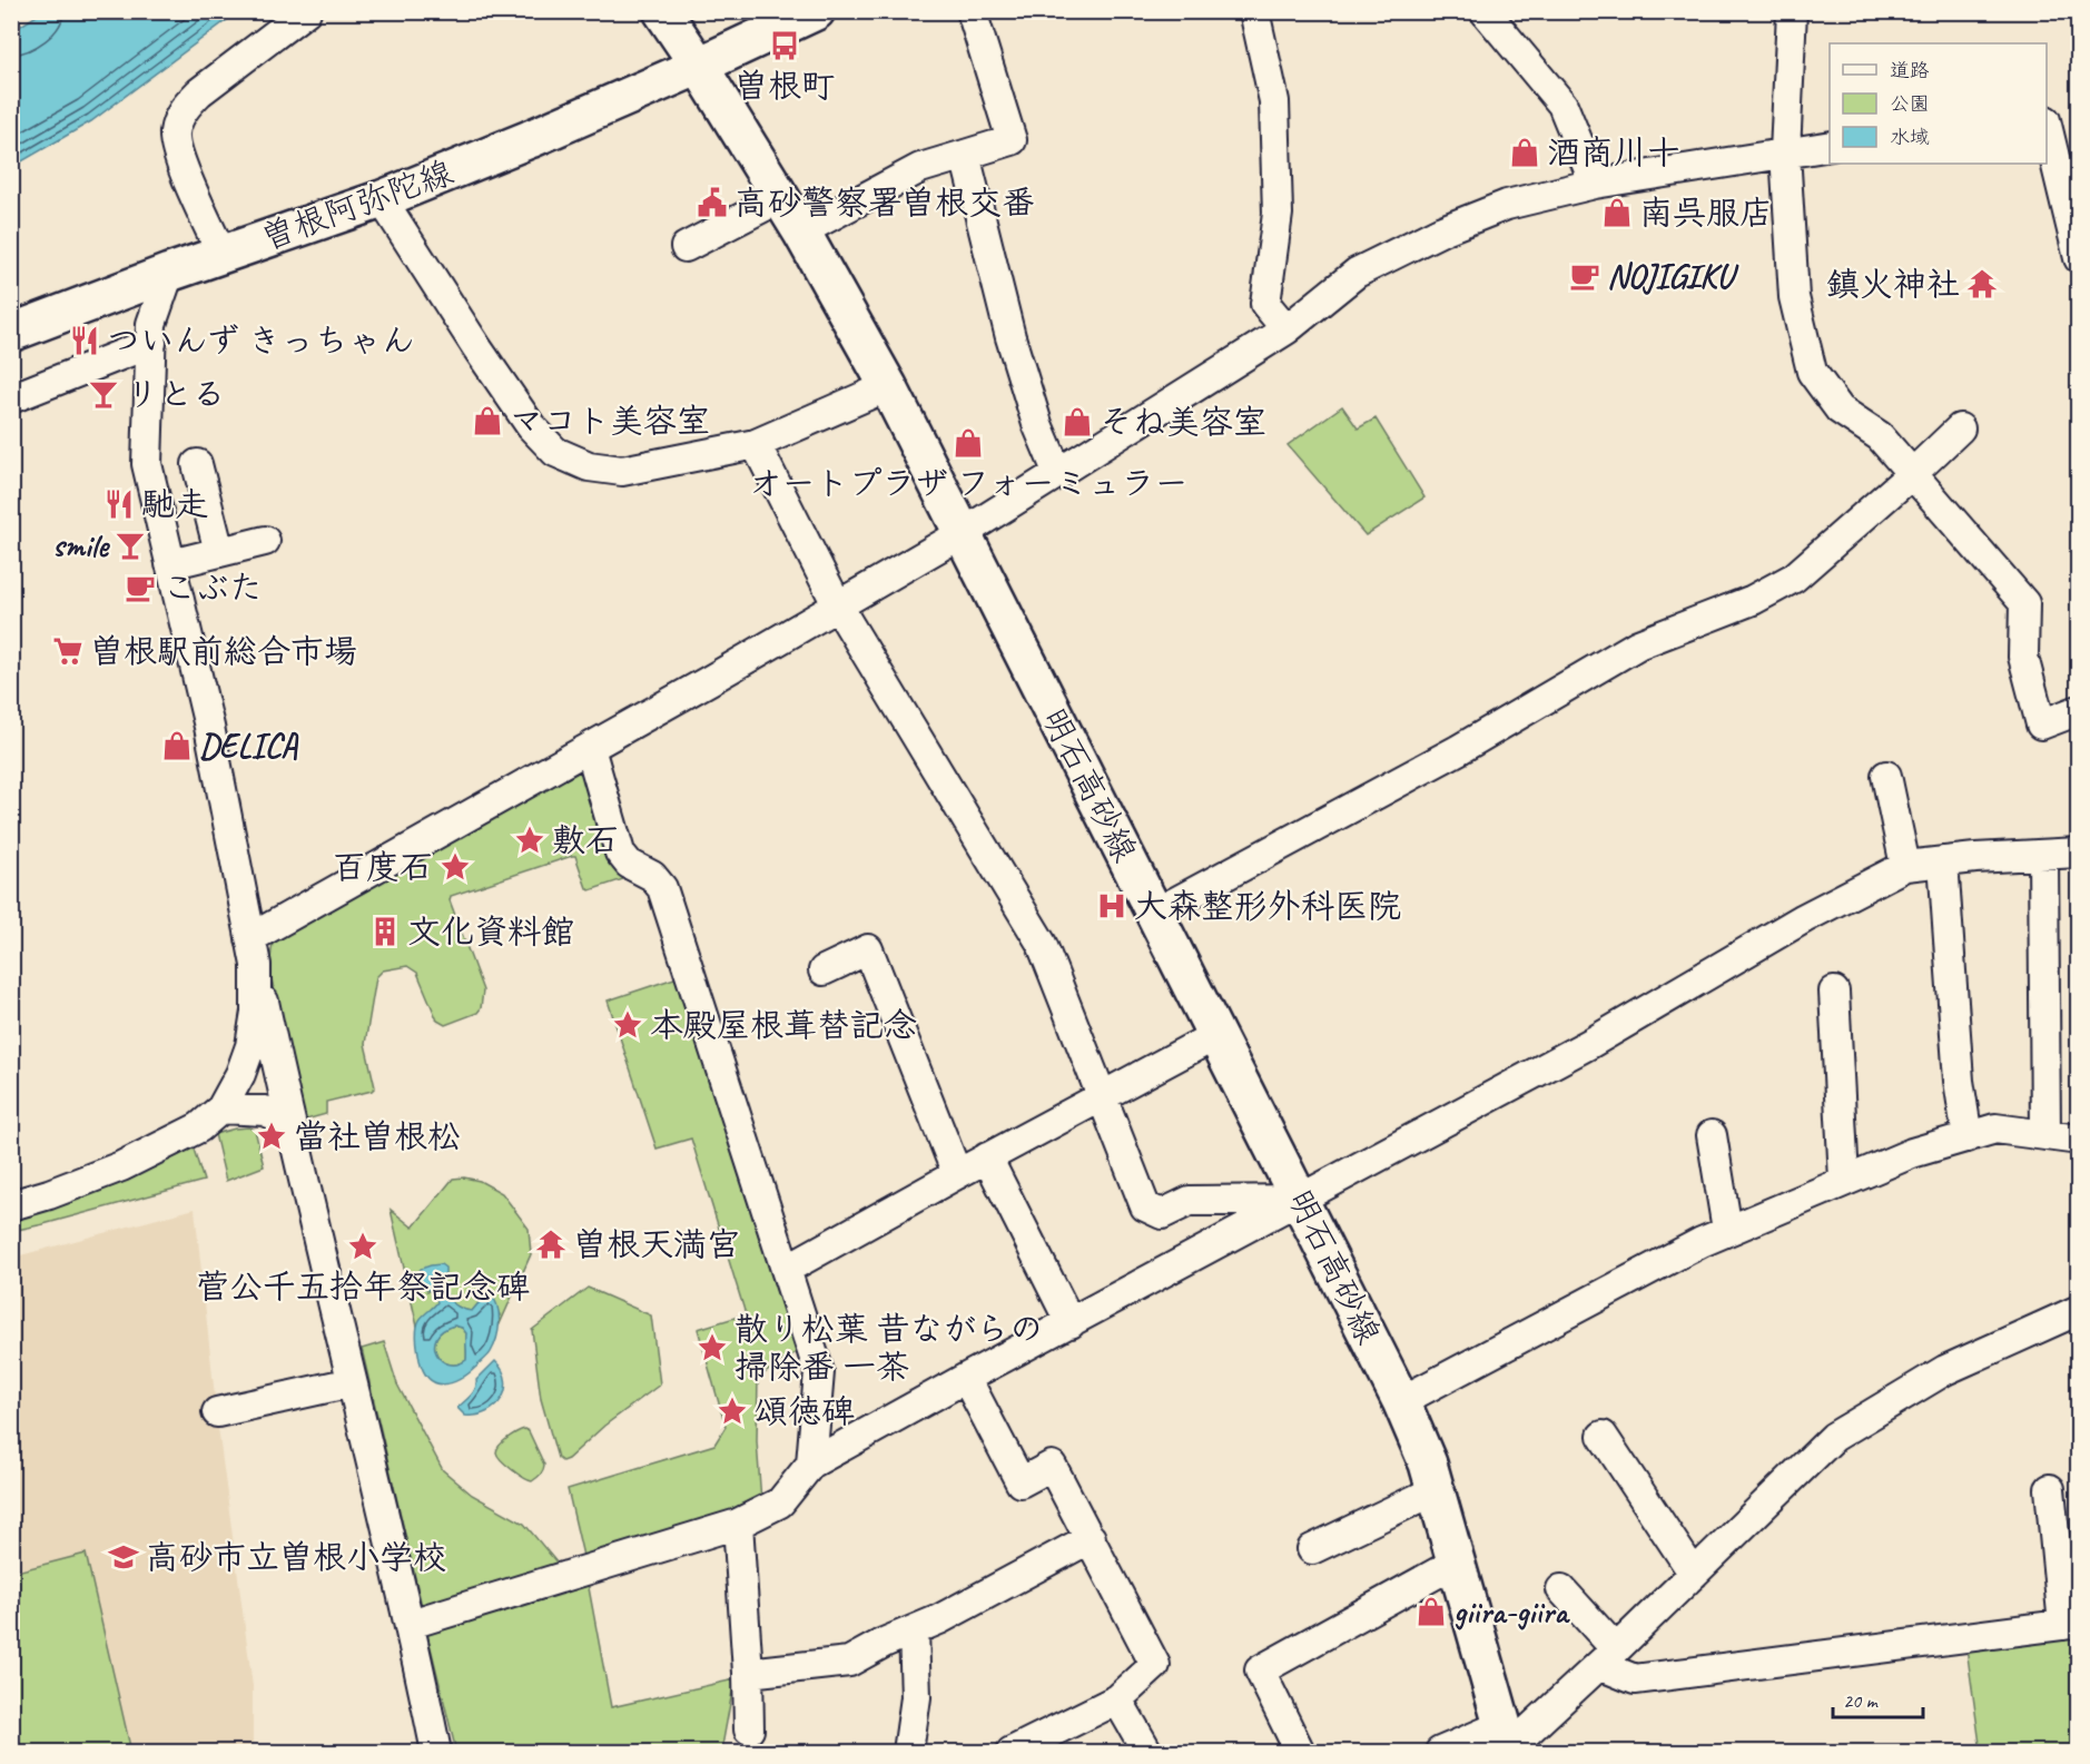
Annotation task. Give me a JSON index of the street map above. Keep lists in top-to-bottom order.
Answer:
{
  "streets": {
    "main road": ["曽根阿弥陀線", "明石高砂線"]
  },
  "crossings": [
    ["曽根阿弥陀線", "明石高砂線"]
  ],
  "places": {
    "bus stop": ["曽根町"],
    "shop": [
      "酒商川十",
      "南呉服店",
      "マコト美容室",
      "そね美容室",
      "オートプラザ フォーミュラー",
      "DELICA",
      "giira-giira"
    ],
    "public building": ["高砂警察署曽根交番"],
    "cafe": ["NOJIGIKU", "こぶた"],
    "temple": ["鎮火神社", "曽根天満宮"],
    "restaurant": ["ついんず きっちゃん", "馳走"],
    "bar": ["リとる", "smile"],
    "supermarket": ["曽根駅前総合市場"],
    "place": [
      "敷石",
      "百度石",
      "本殿屋根葺替記念",
      "當社曽根松",
      "菅公千五拾年祭記念碑",
      "散り松葉 昔ながらの 掃除番 一茶",
      "頌徳碑"
    ],
    "hospital": ["大森整形外科医院"],
    "building": ["文化資料館"],
    "school or university": ["高砂市立曽根小学校"]
  },
  "legend": ["道路", "公園", "水域"],
  "scale_bar": "20 m"
}
